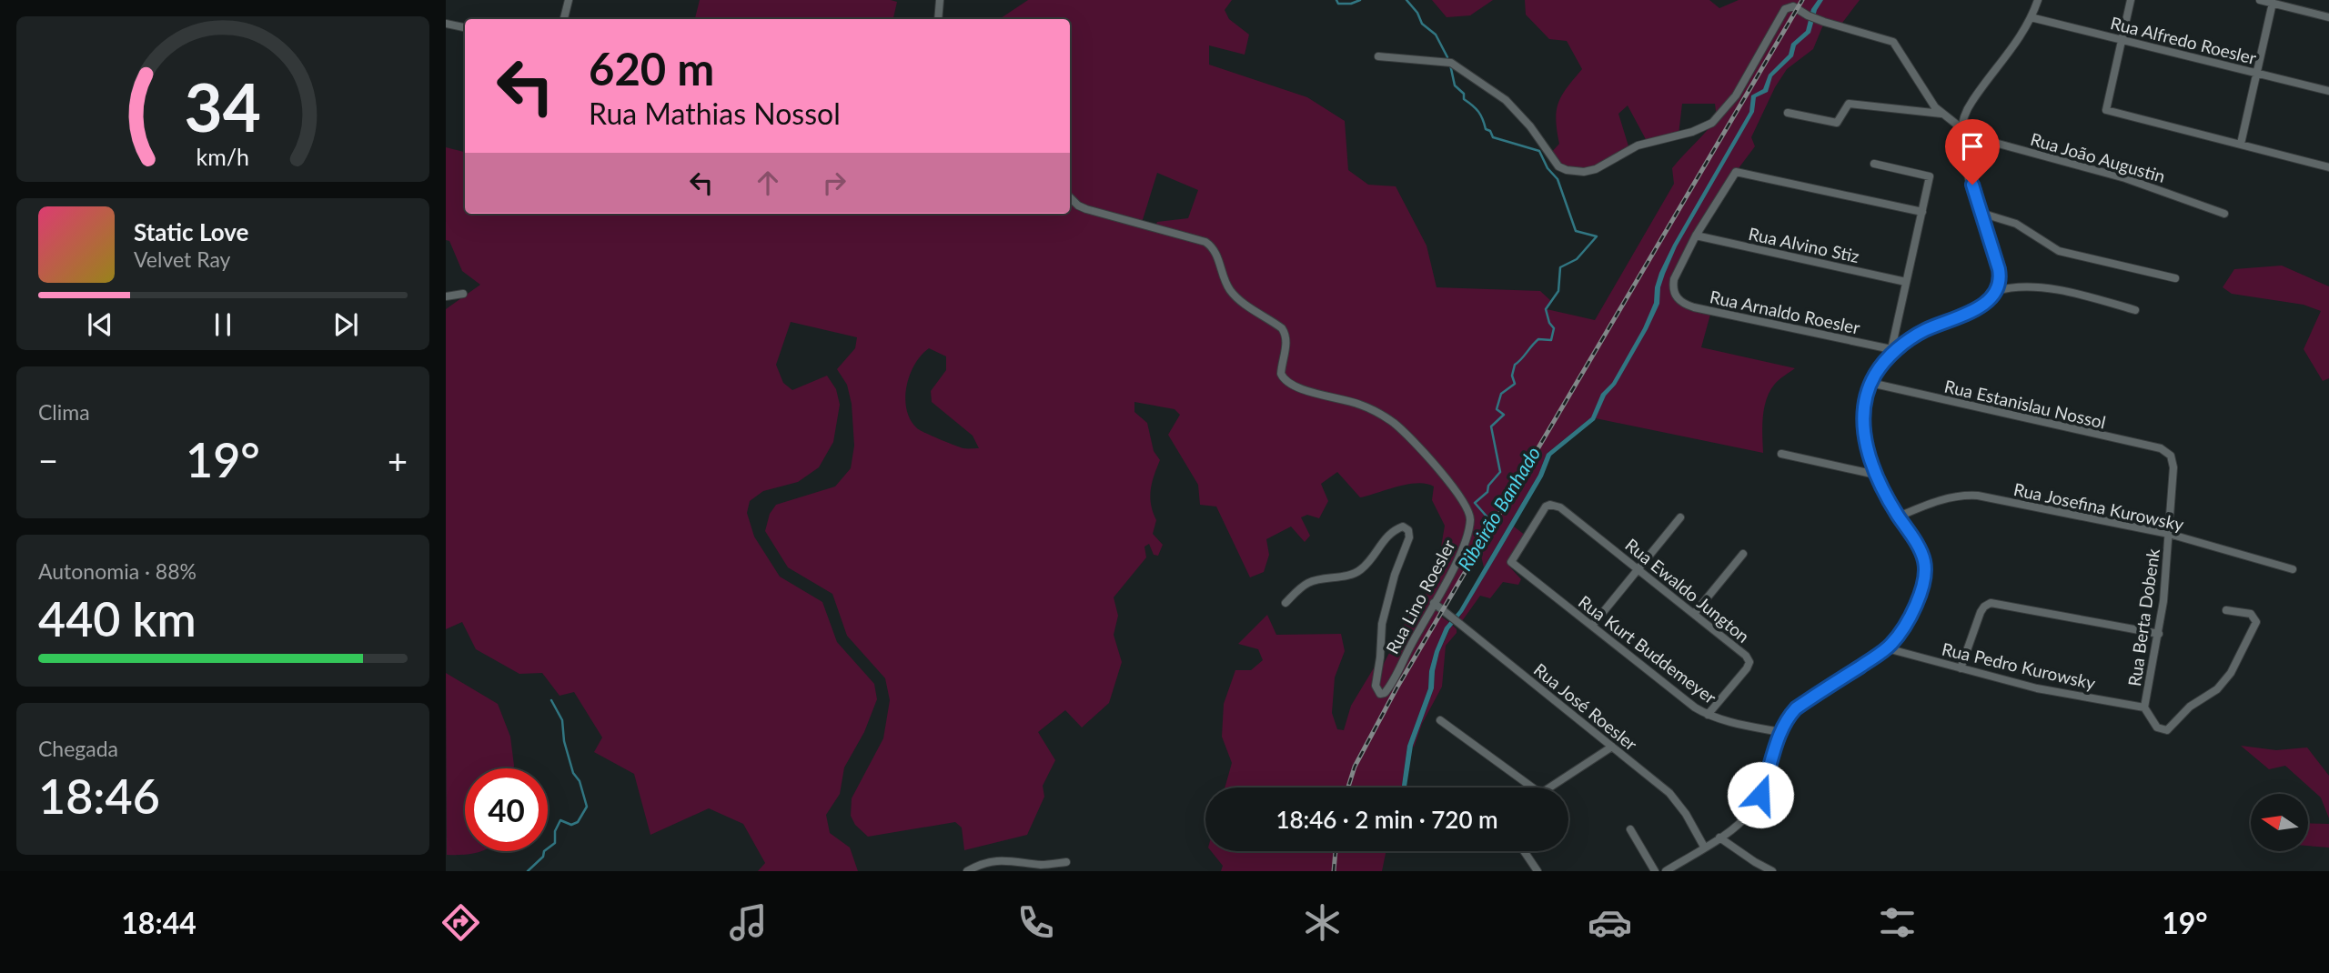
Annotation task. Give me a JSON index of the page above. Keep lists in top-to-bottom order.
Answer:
{
  "streets": {
    "street": [
      "Rua Alfredo Roesler",
      "Rua João Augustin",
      "Rua Alvino Stiz",
      "Rua Arnaldo Roesler",
      "Rua Estanislau Nossol",
      "Rua Josefina Kurowsky",
      "Rua Ewaldo Jungton",
      "Rua Lino Roesler",
      "Rua Berta Dobenk",
      "Rua Kurt Buddemeyer",
      "Rua Pedro Kurowsky",
      "Rua José Roesler"
    ]
  },
  "crossings": [
    ["Rua Alvino Stiz", "Rua Arnaldo Roesler"],
    ["Rua Estanislau Nossol", "Rua Berta Dobenk"],
    ["Rua Josefina Kurowsky", "Rua Berta Dobenk"],
    ["Rua Ewaldo Jungton", "Rua Kurt Buddemeyer"],
    ["Rua Lino Roesler", "Rua José Roesler"],
    ["Rua Berta Dobenk", "Rua Pedro Kurowsky"]
  ],
  "water": ["Ribeirão Banhado"],
  "north": "left",
  "page": {
    "turn": ["620 m", "Rua Mathias Nossol"],
    "song": ["Static Love", "Velvet Ray"],
    "tile": [
      "Clima",
      ["Autonomia · 88%", "440 km"],
      ["Chegada", "18:46"]
    ],
    "heat": ["−", "19°", "+"],
    "limit": "40",
    "trip": "18:46 · 2 min · 720 m",
    "tabs": ["18:44", "19°"],
    "gauge": ["34", "km/h"]
  }
}
